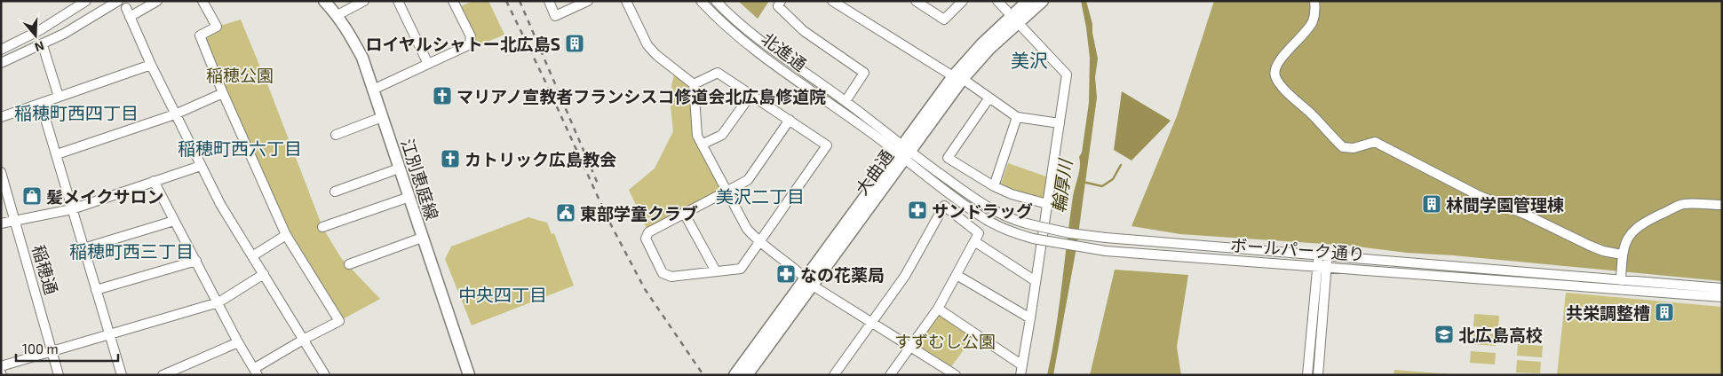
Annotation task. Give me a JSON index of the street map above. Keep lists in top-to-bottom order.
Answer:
{
  "streets": {
    "main road": ["大曲通", "江別恵庭線"],
    "street": ["北進通", "ボールパーク通り", "稲穂通"]
  },
  "crossings": [
    ["北進通", "大曲通"],
    ["北進通", "ボールパーク通り"],
    ["大曲通", "ボールパーク通り"]
  ],
  "districts": [
    "美沢",
    "稲穂町西四丁目",
    "稲穂町西六丁目",
    "美沢二丁目",
    "稲穂町西三丁目",
    "中央四丁目"
  ],
  "water": ["輪厚川"],
  "parks": ["稲穂公園", "すずむし公園"],
  "places": {
    "building": ["ロイヤルシャトー北広島S", "林間学園管理棟", "共栄調整槽"],
    "church": ["マリアノ宣教者フランシスコ修道会北広島修道院", "カトリック広島教会"],
    "shop": ["髪メイクサロン"],
    "pharmacy": ["サンドラッグ", "なの花薬局"],
    "public building": ["東部学童クラブ"],
    "school or university": ["北広島高校"]
  },
  "scale_bar": "100 m",
  "north": "bottom"
}
